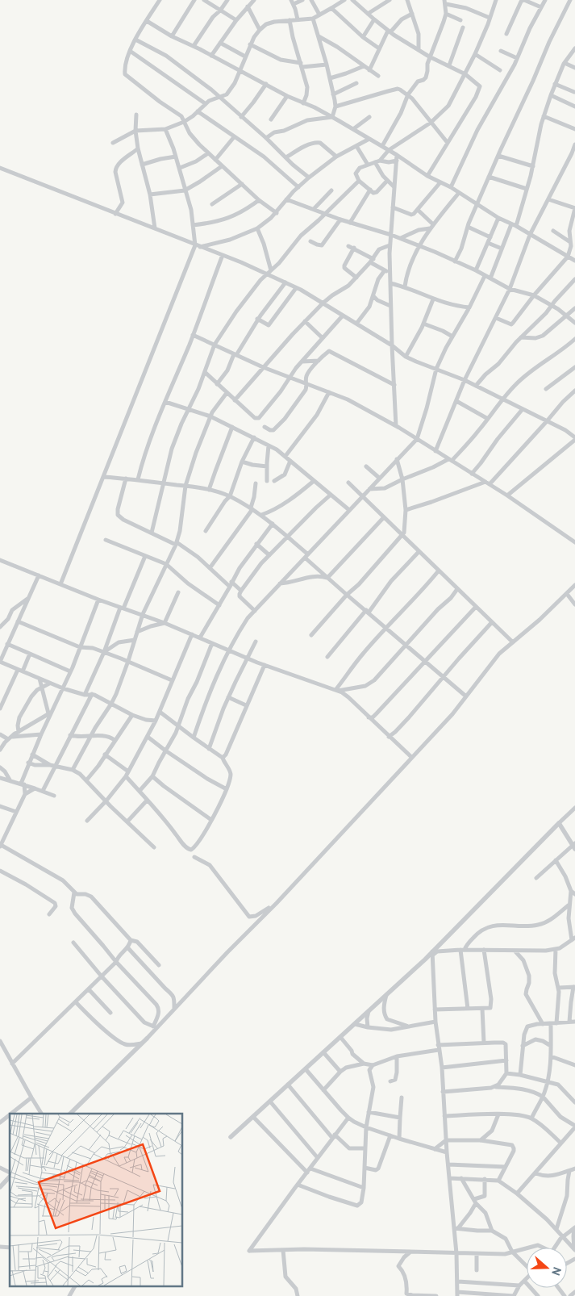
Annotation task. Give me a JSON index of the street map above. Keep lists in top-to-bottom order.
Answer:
{
  "north": "right"
}
